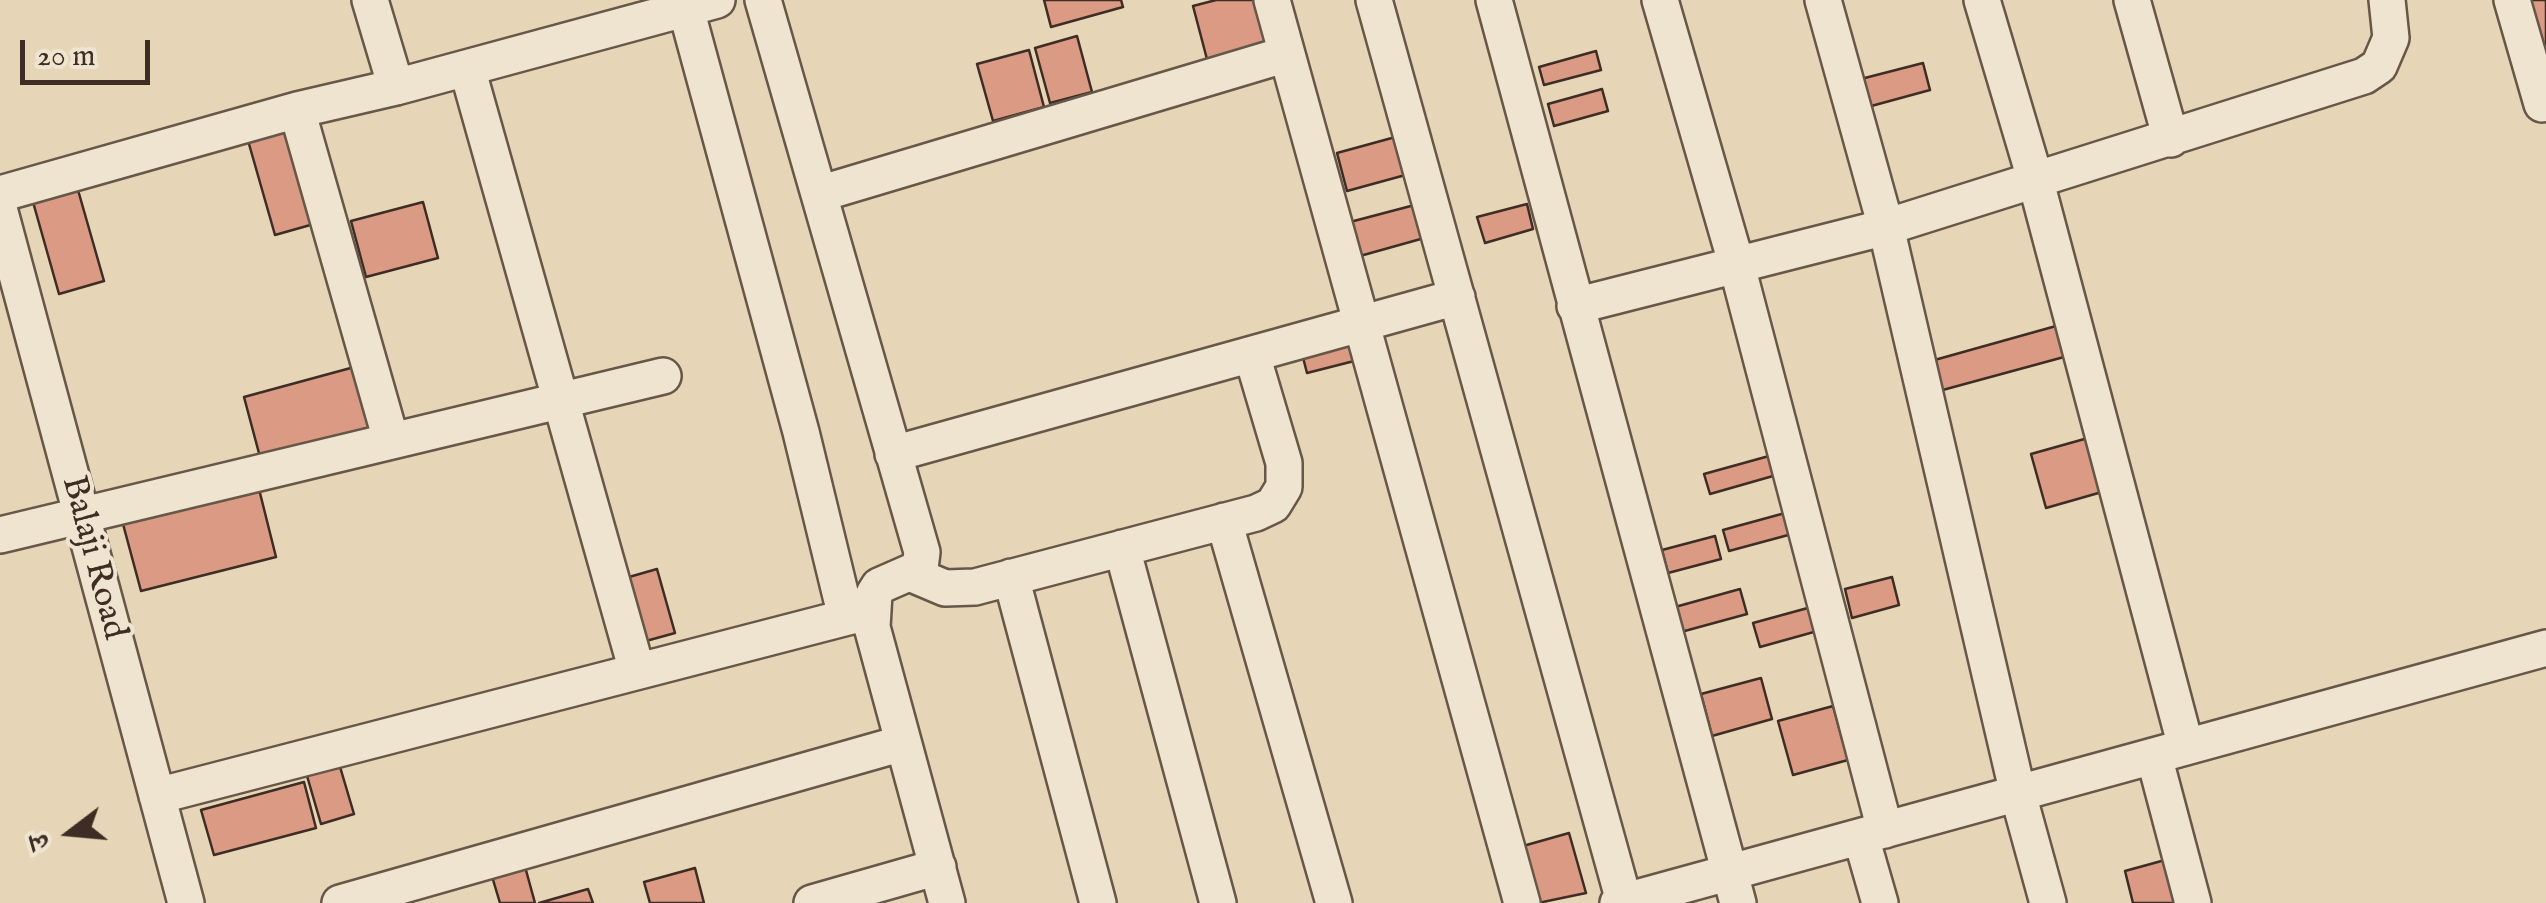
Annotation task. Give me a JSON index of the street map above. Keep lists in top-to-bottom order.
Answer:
{
  "streets": {
    "street": ["Balaji Road"]
  },
  "scale_bar": "20 m",
  "north": "left"
}
